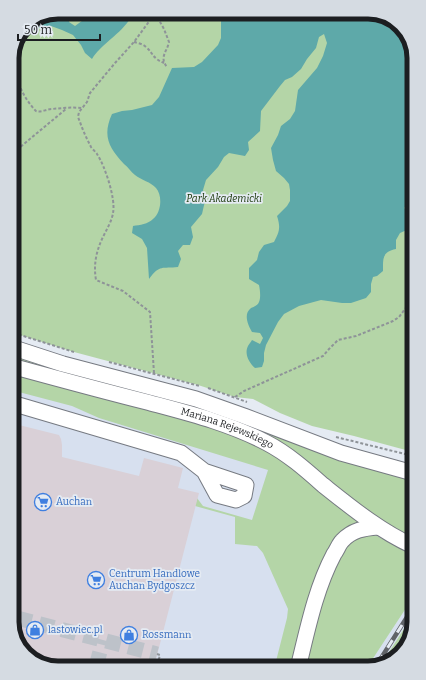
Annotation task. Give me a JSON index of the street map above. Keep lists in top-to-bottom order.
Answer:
{
  "streets": {
    "street": ["Mariana Rejewskiego"]
  },
  "parks": ["Park Akademicki"],
  "places": {
    "supermarket": ["Auchan", "Centrum Handlowe Auchan Bydgoszcz"],
    "shop": ["lastowiec.pl", "Rossmann"]
  },
  "scale_bar": "50 m"
}
